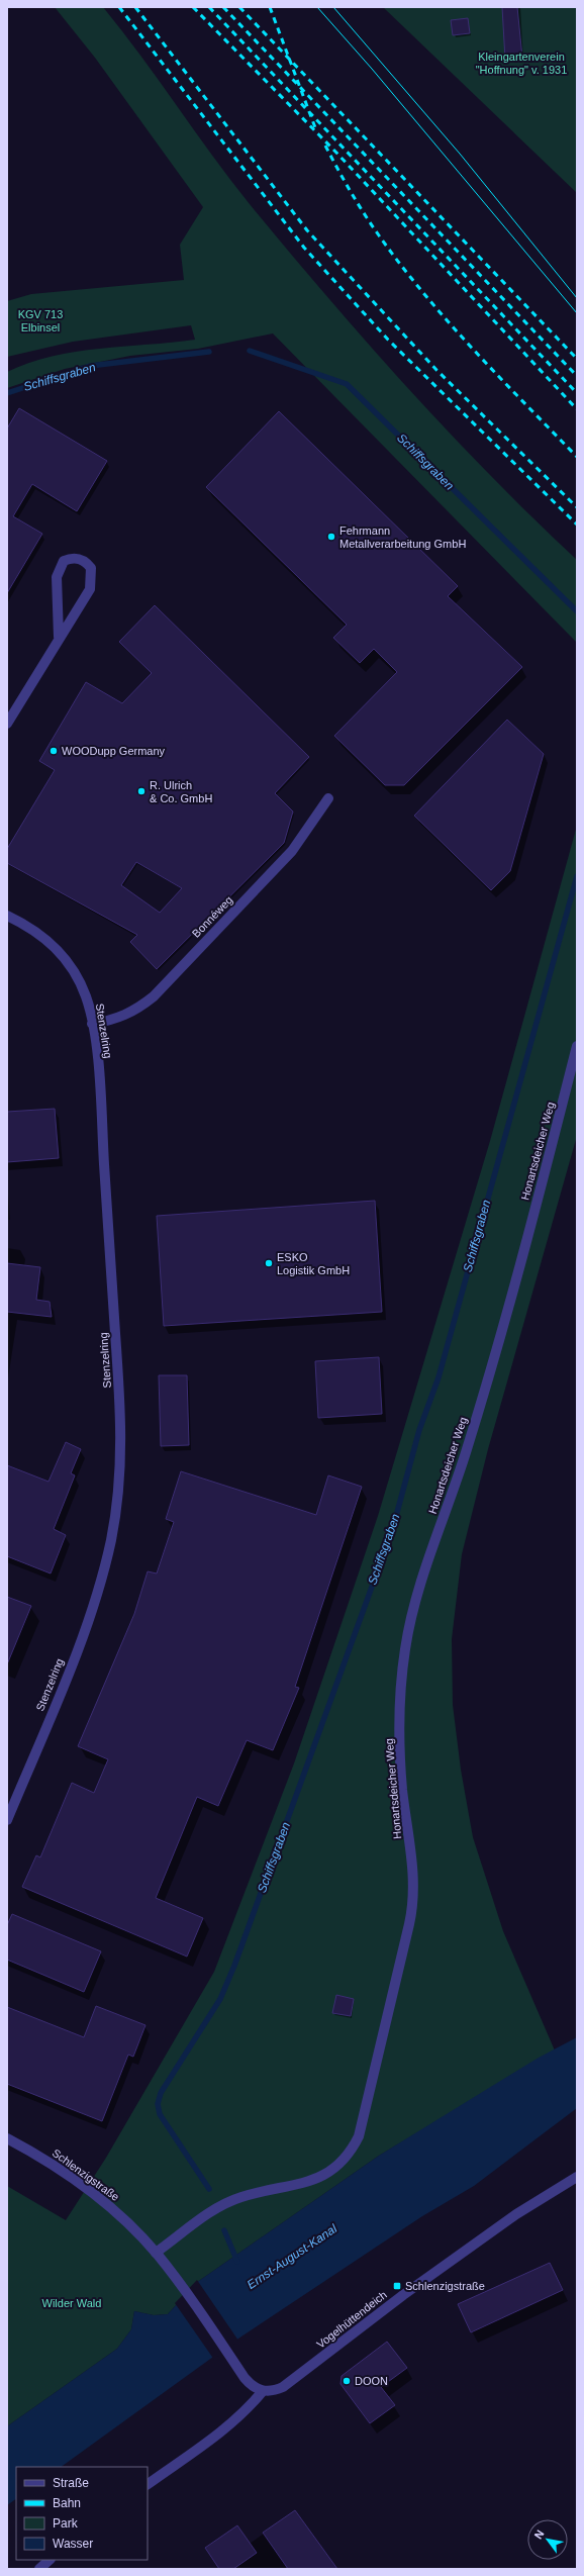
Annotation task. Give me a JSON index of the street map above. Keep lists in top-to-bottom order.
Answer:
{
  "streets": {
    "street": [
      "Bonnéweg",
      "Stenzelring",
      "Honartsdeicher Weg",
      "Schlenzigstraße",
      "Vogelhüttendeich"
    ]
  },
  "crossings": [
    ["Bonnéweg", "Stenzelring"],
    ["Honartsdeicher Weg", "Schlenzigstraße"],
    ["Schlenzigstraße", "Vogelhüttendeich"]
  ],
  "water": ["Schiffsgraben", "Ernst-August-Kanal"],
  "parks": ["Kleingartenverein \"Hoffnung\" v. 1931", "KGV 713 Elbinsel", "Wilder Wald"],
  "places": {
    "other": [
      "Fehrmann Metallverarbeitung GmbH",
      "WOODupp Germany",
      "R. Ulrich & Co. GmbH",
      "ESKO Logistik GmbH",
      "DOON"
    ],
    "transit": ["Schlenzigstraße"]
  },
  "legend": [
    "Straße",
    "Bahn",
    "Park",
    "Wasser"
  ],
  "north": "top left"
}
